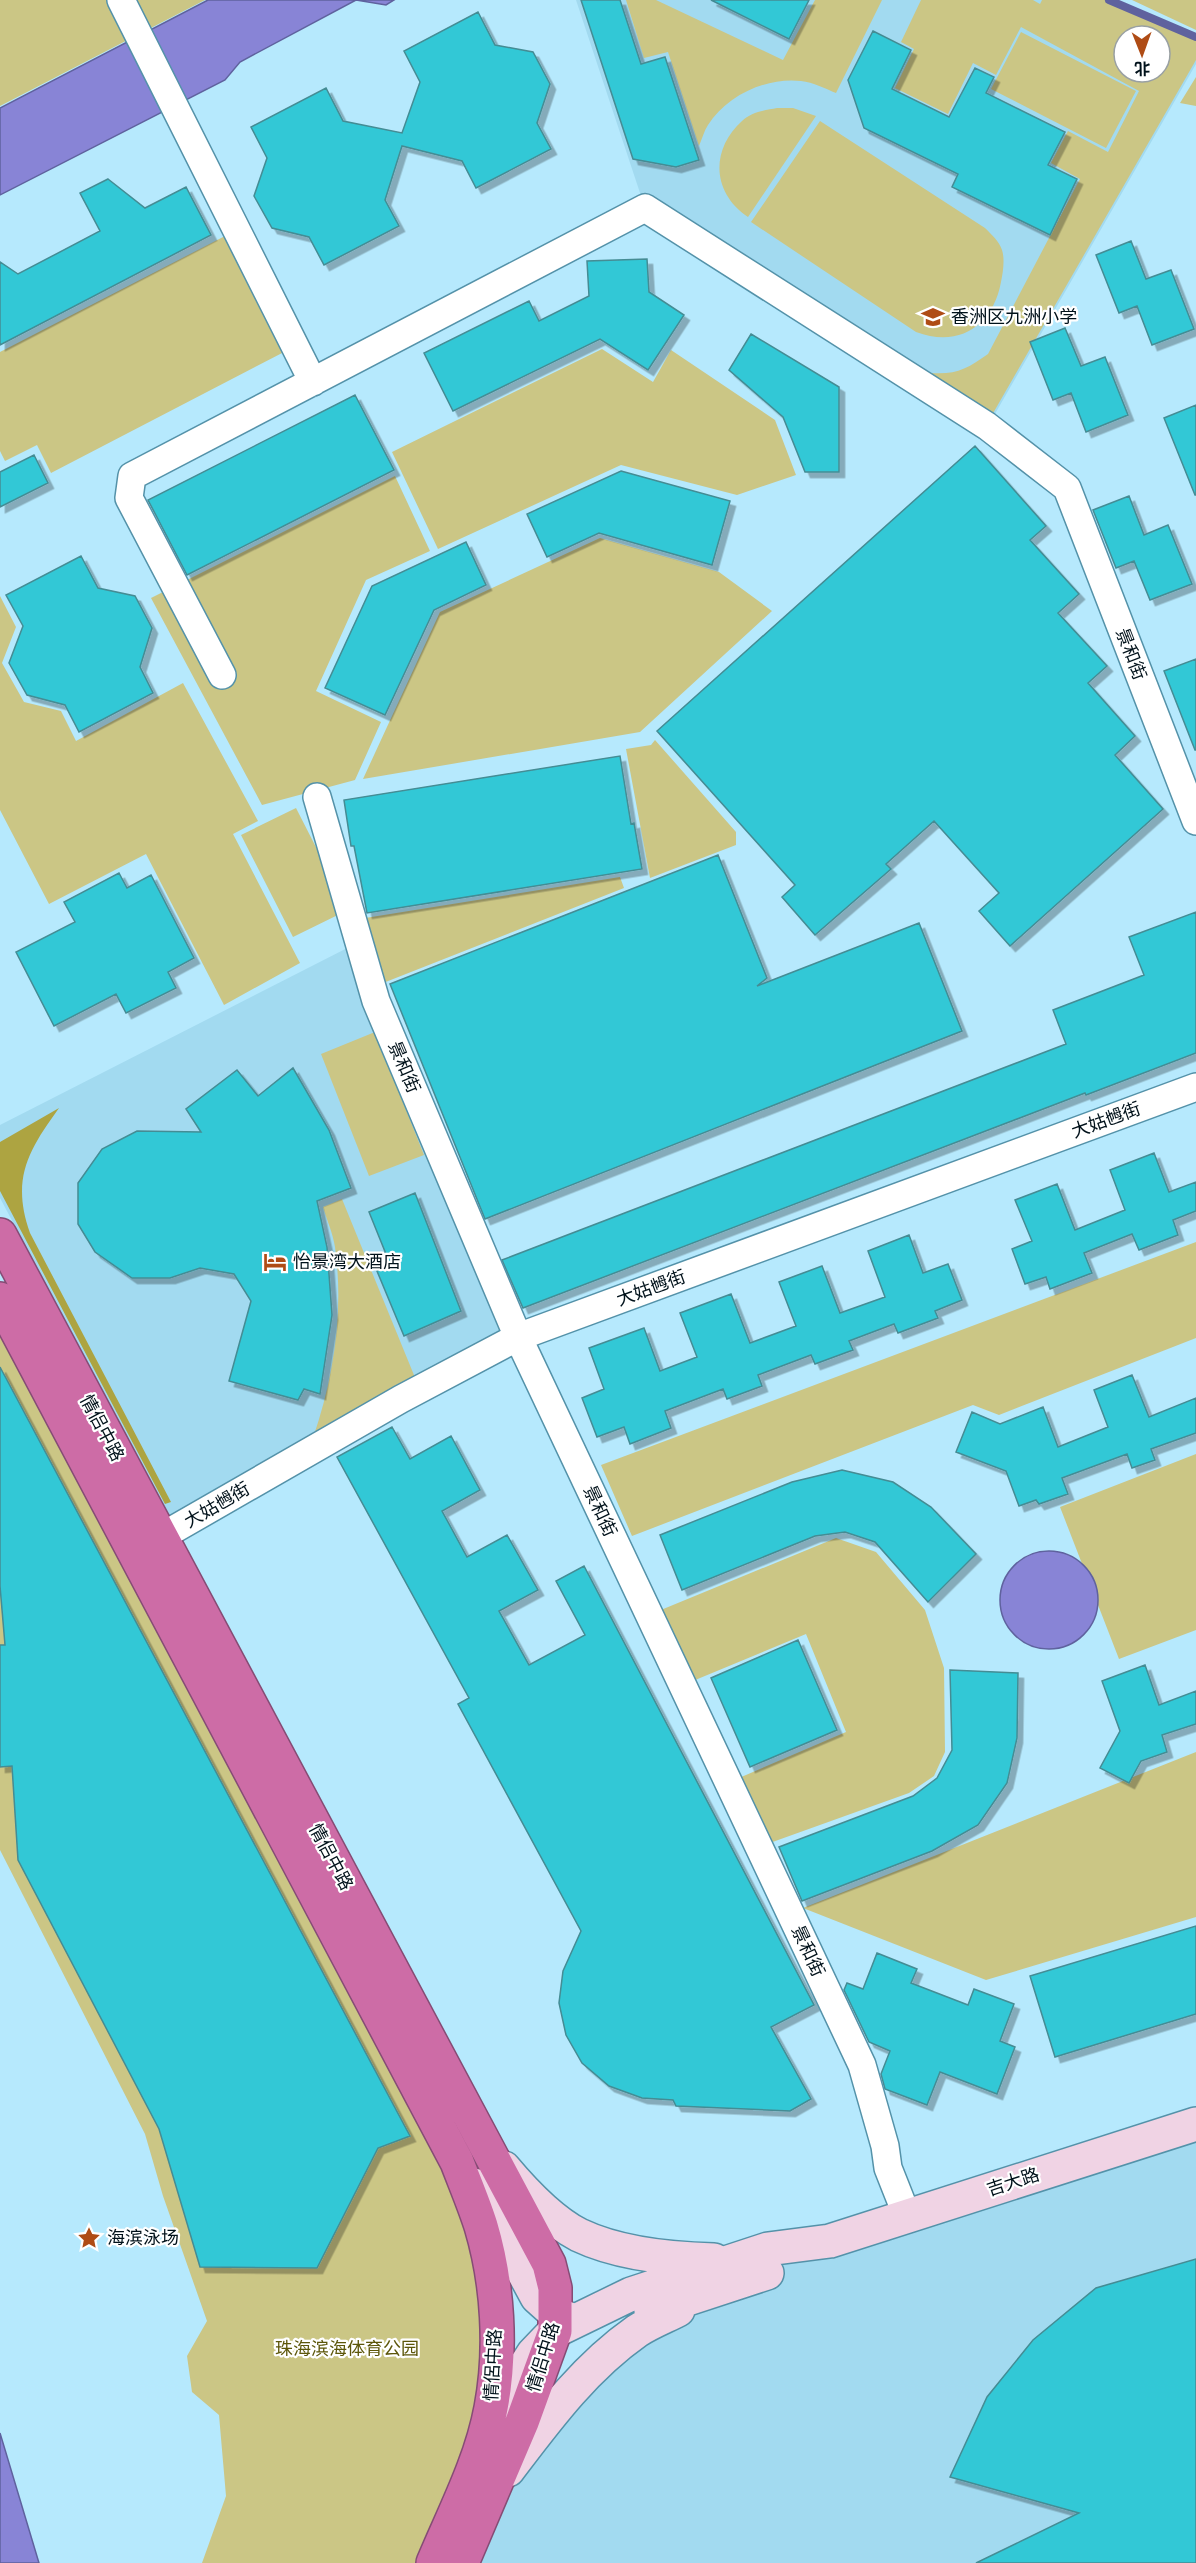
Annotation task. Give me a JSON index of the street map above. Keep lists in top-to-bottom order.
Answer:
{
  "streets": {
    "highway": ["情侣中路", "情侶中路"],
    "main road": ["吉大路"],
    "street": ["景和街", "大姑乸街"]
  },
  "crossings": [
    ["景和街", "大姑乸街"],
    ["景和街", "吉大路"],
    ["大姑乸街", "情侣中路"],
    ["情侣中路", "吉大路"],
    ["情侣中路", "情侶中路"]
  ],
  "parks": ["珠海滨海体育公园"],
  "places": {
    "school or university": ["香洲区九洲小学"],
    "hotel": ["怡景湾大酒店"],
    "place": ["海滨泳场"]
  },
  "north": "bottom"
}
